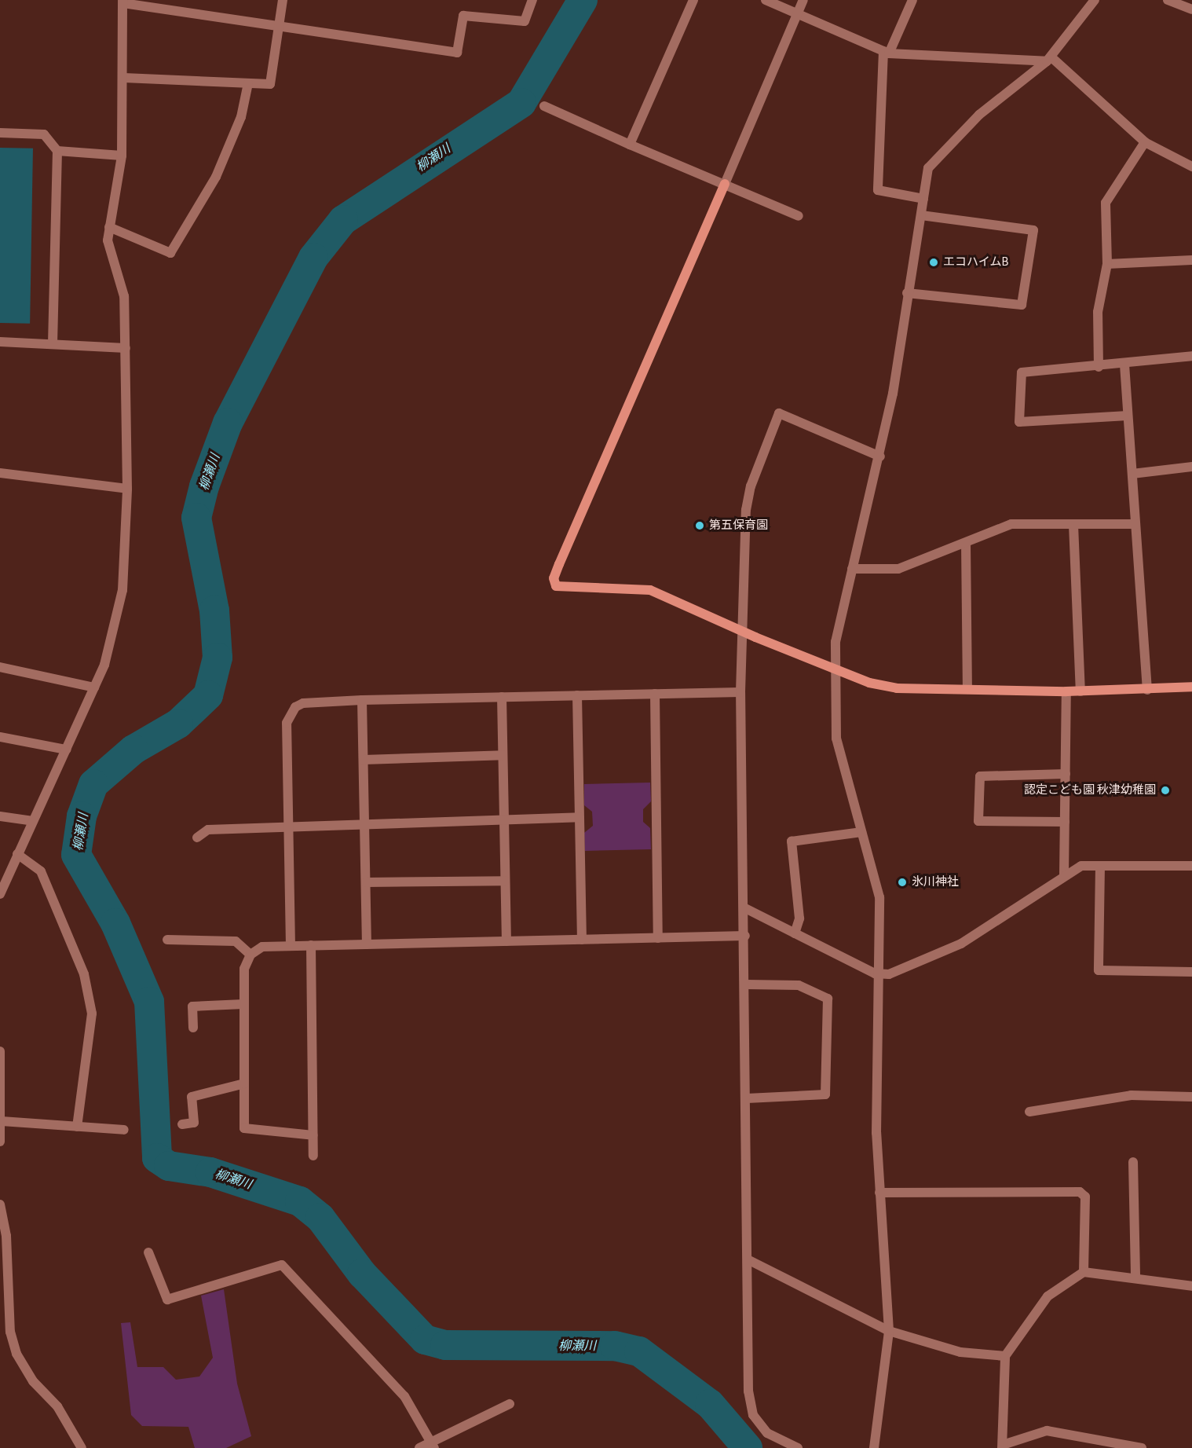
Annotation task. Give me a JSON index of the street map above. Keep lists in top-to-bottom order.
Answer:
{
  "water": ["柳瀬川"],
  "places": [
    "エコハイムB",
    "第五保育園",
    "認定こども園 秋津幼稚園",
    "氷川神社"
  ]
}
